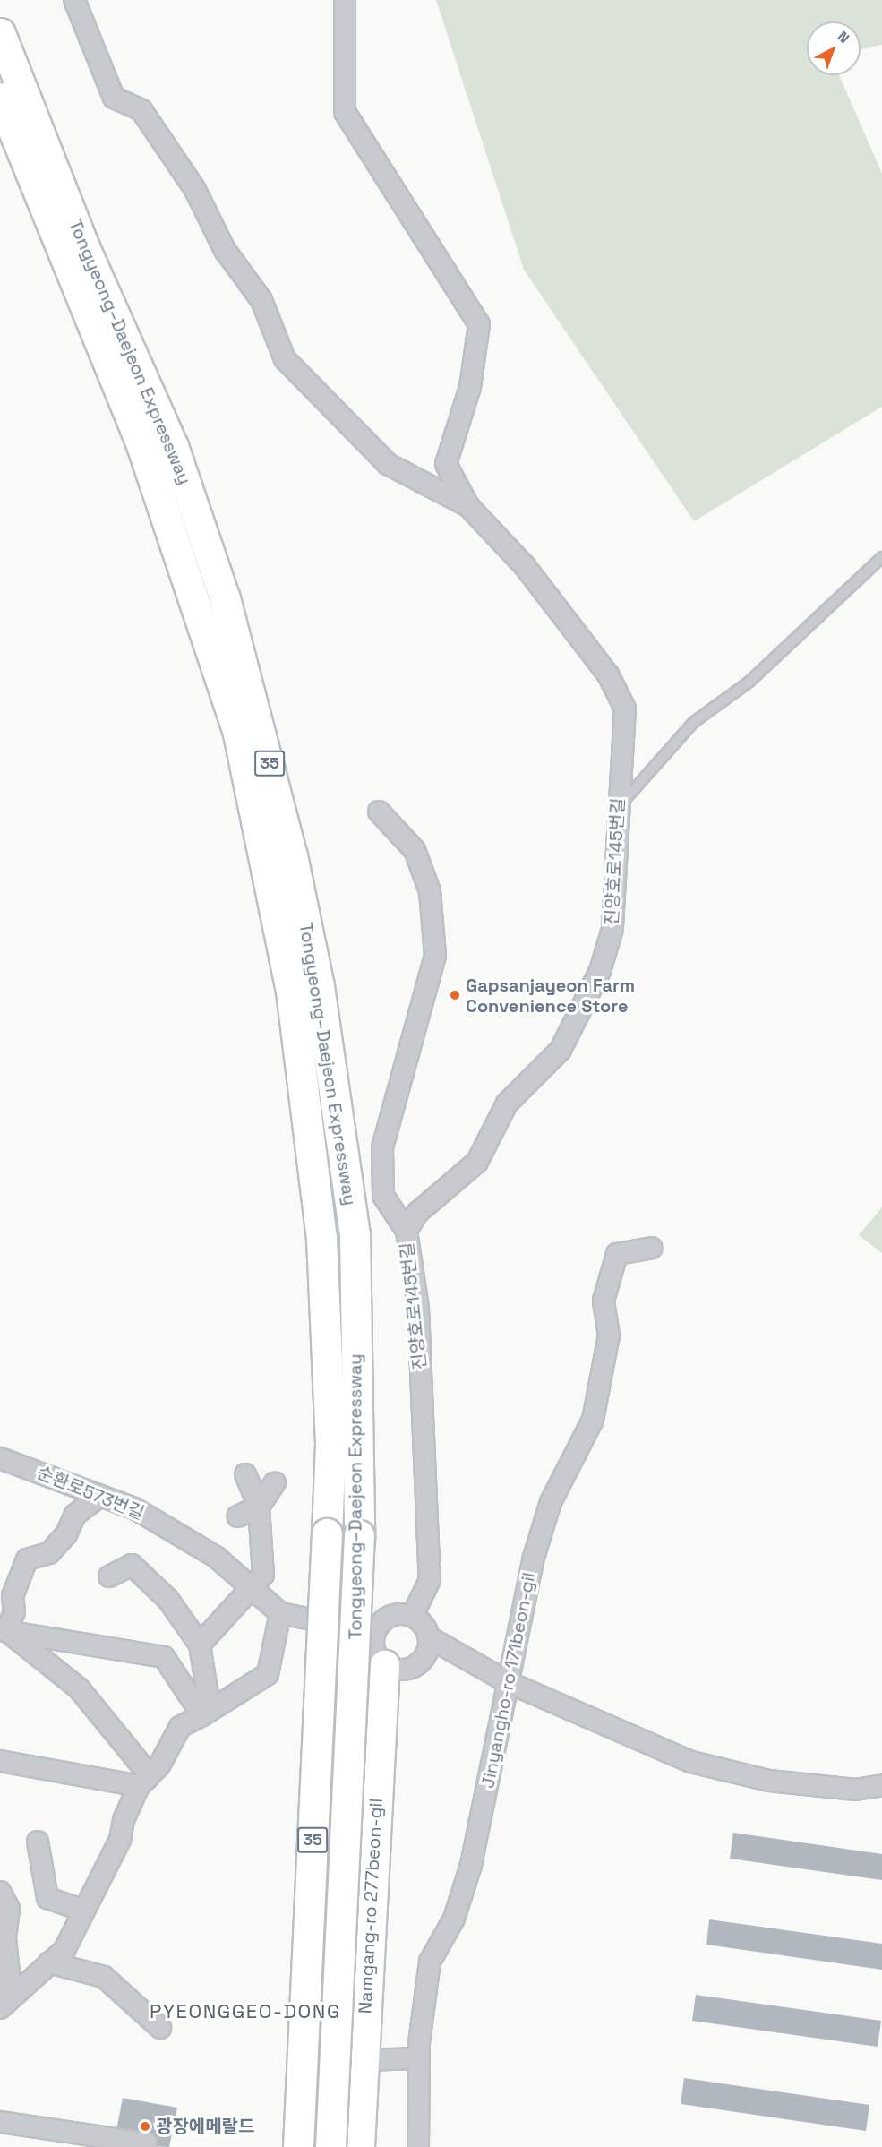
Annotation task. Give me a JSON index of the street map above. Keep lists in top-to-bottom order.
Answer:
{
  "streets": {
    "highway": ["Tongyeong–Daejeon Expressway", "35"],
    "street": [
      "진양호로145번길",
      "순환로573번길",
      "Jinyangho-ro 171beon-gil",
      "Namgang-ro 277beon-gil"
    ]
  },
  "crossings": [
    ["진양호로145번길", "순환로573번길"],
    ["진양호로145번길", "Namgang-ro 277beon-gil"],
    ["순환로573번길", "Namgang-ro 277beon-gil"]
  ],
  "districts": ["PYEONGGEO-DONG"],
  "places": ["Gapsanjayeon Farm Convenience Store", "광장에메랄드"],
  "north": "top right"
}
